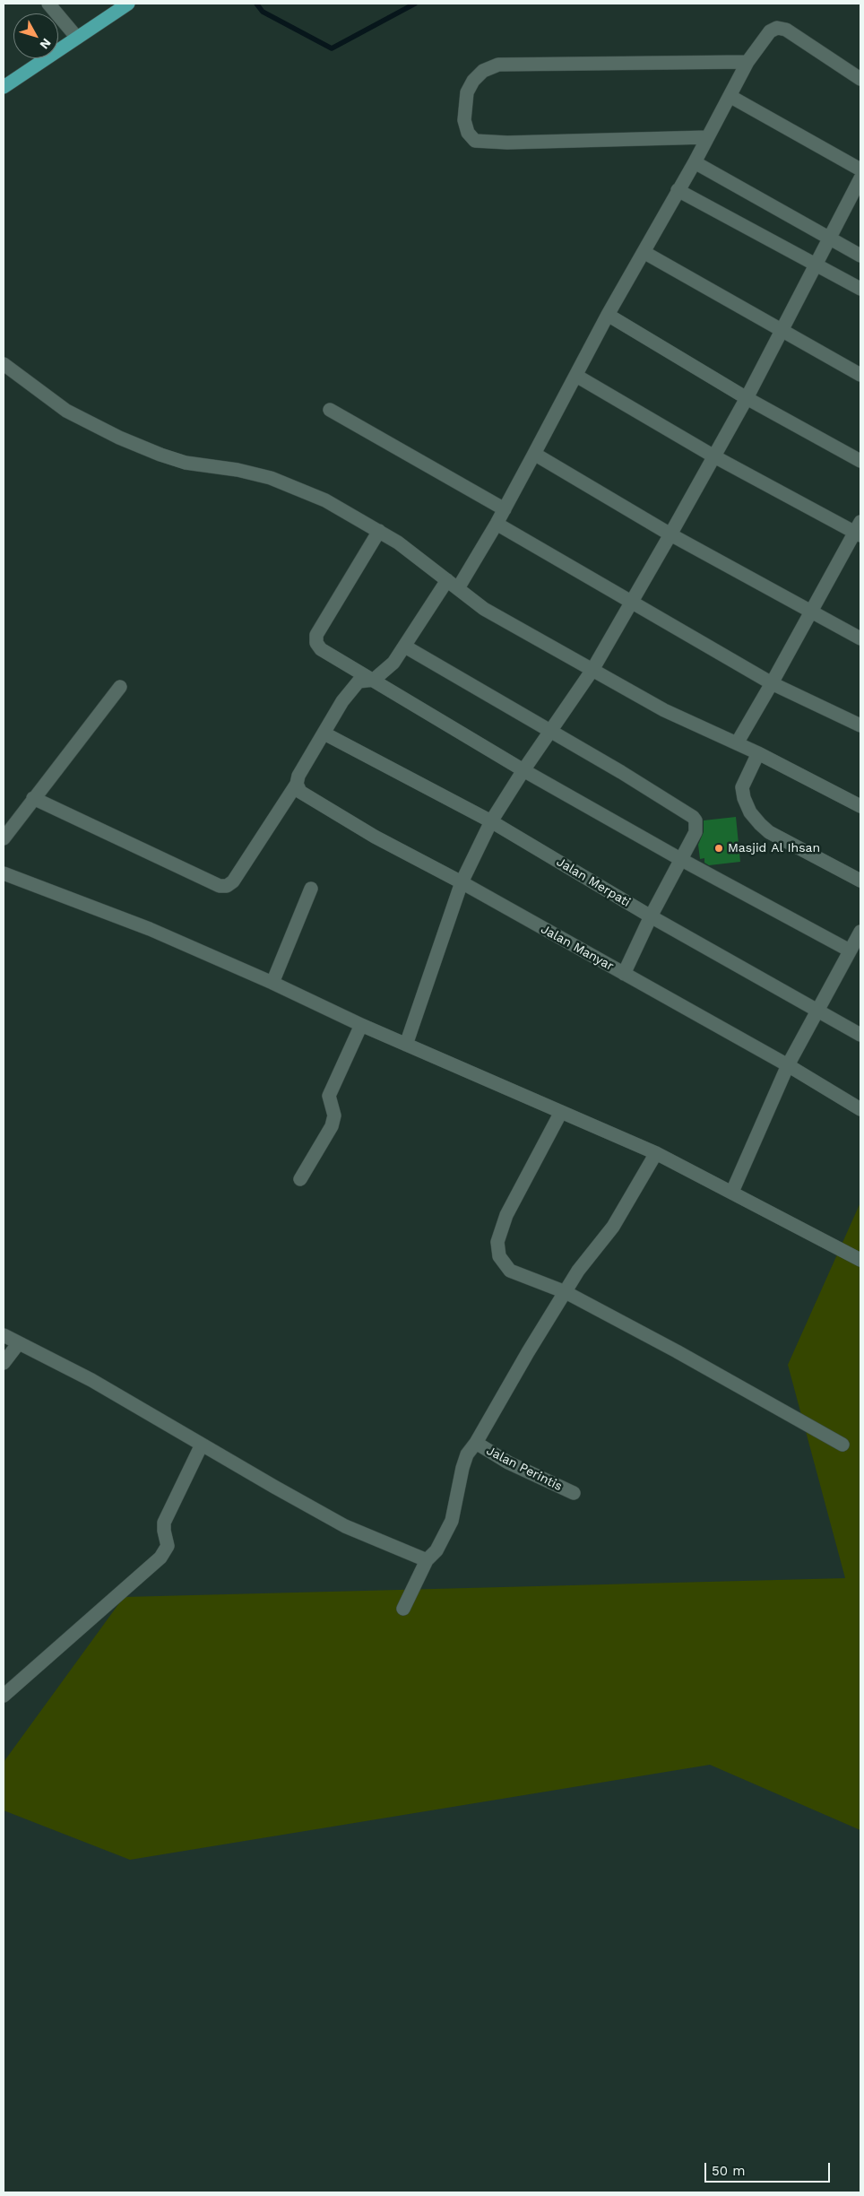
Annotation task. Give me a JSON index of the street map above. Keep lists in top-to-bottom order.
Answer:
{
  "streets": {
    "street": ["Jalan Merpati", "Jalan Manyar", "Jalan Perintis"]
  },
  "places": ["Masjid Al Ihsan"],
  "scale_bar": "50 m",
  "north": "bottom right"
}
